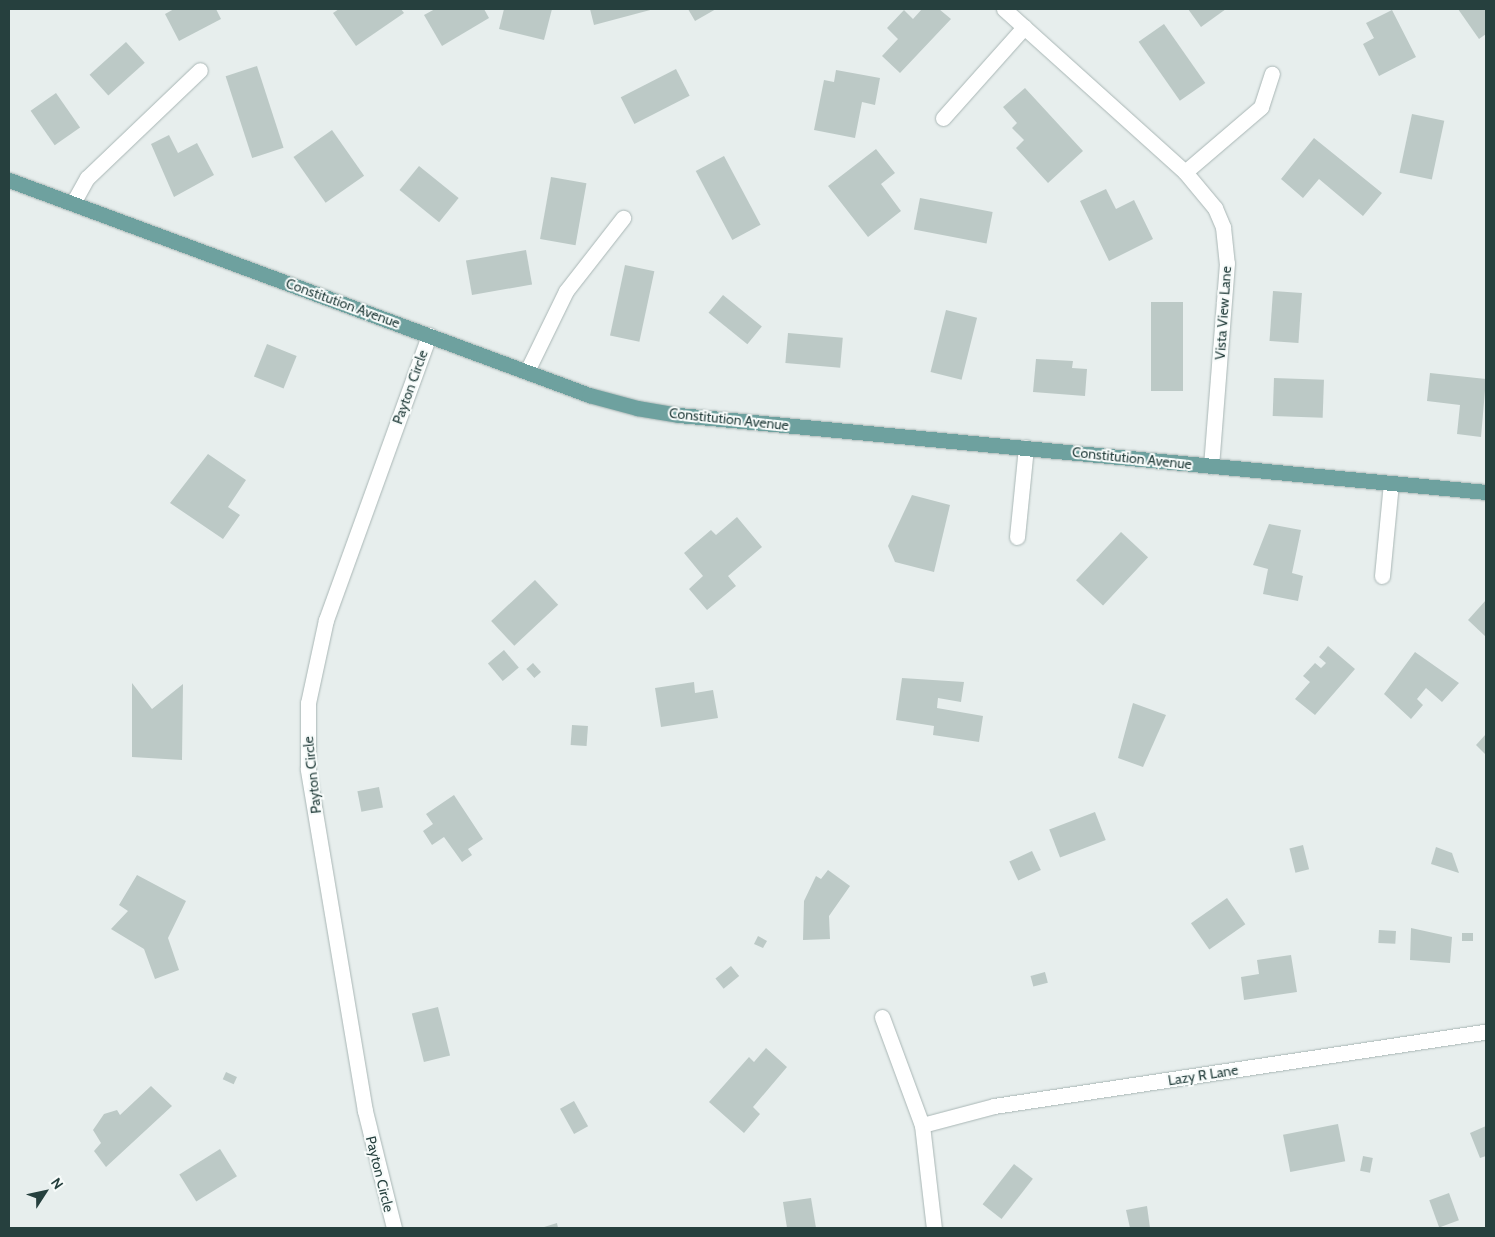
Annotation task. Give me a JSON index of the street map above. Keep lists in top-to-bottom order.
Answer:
{
  "streets": {
    "main road": ["Constitution Avenue"],
    "street": ["Vista View Lane", "Payton Circle", "Lazy R Lane"]
  },
  "crossings": [
    ["Constitution Avenue", "Vista View Lane"],
    ["Constitution Avenue", "Payton Circle"]
  ],
  "north": "top right"
}
